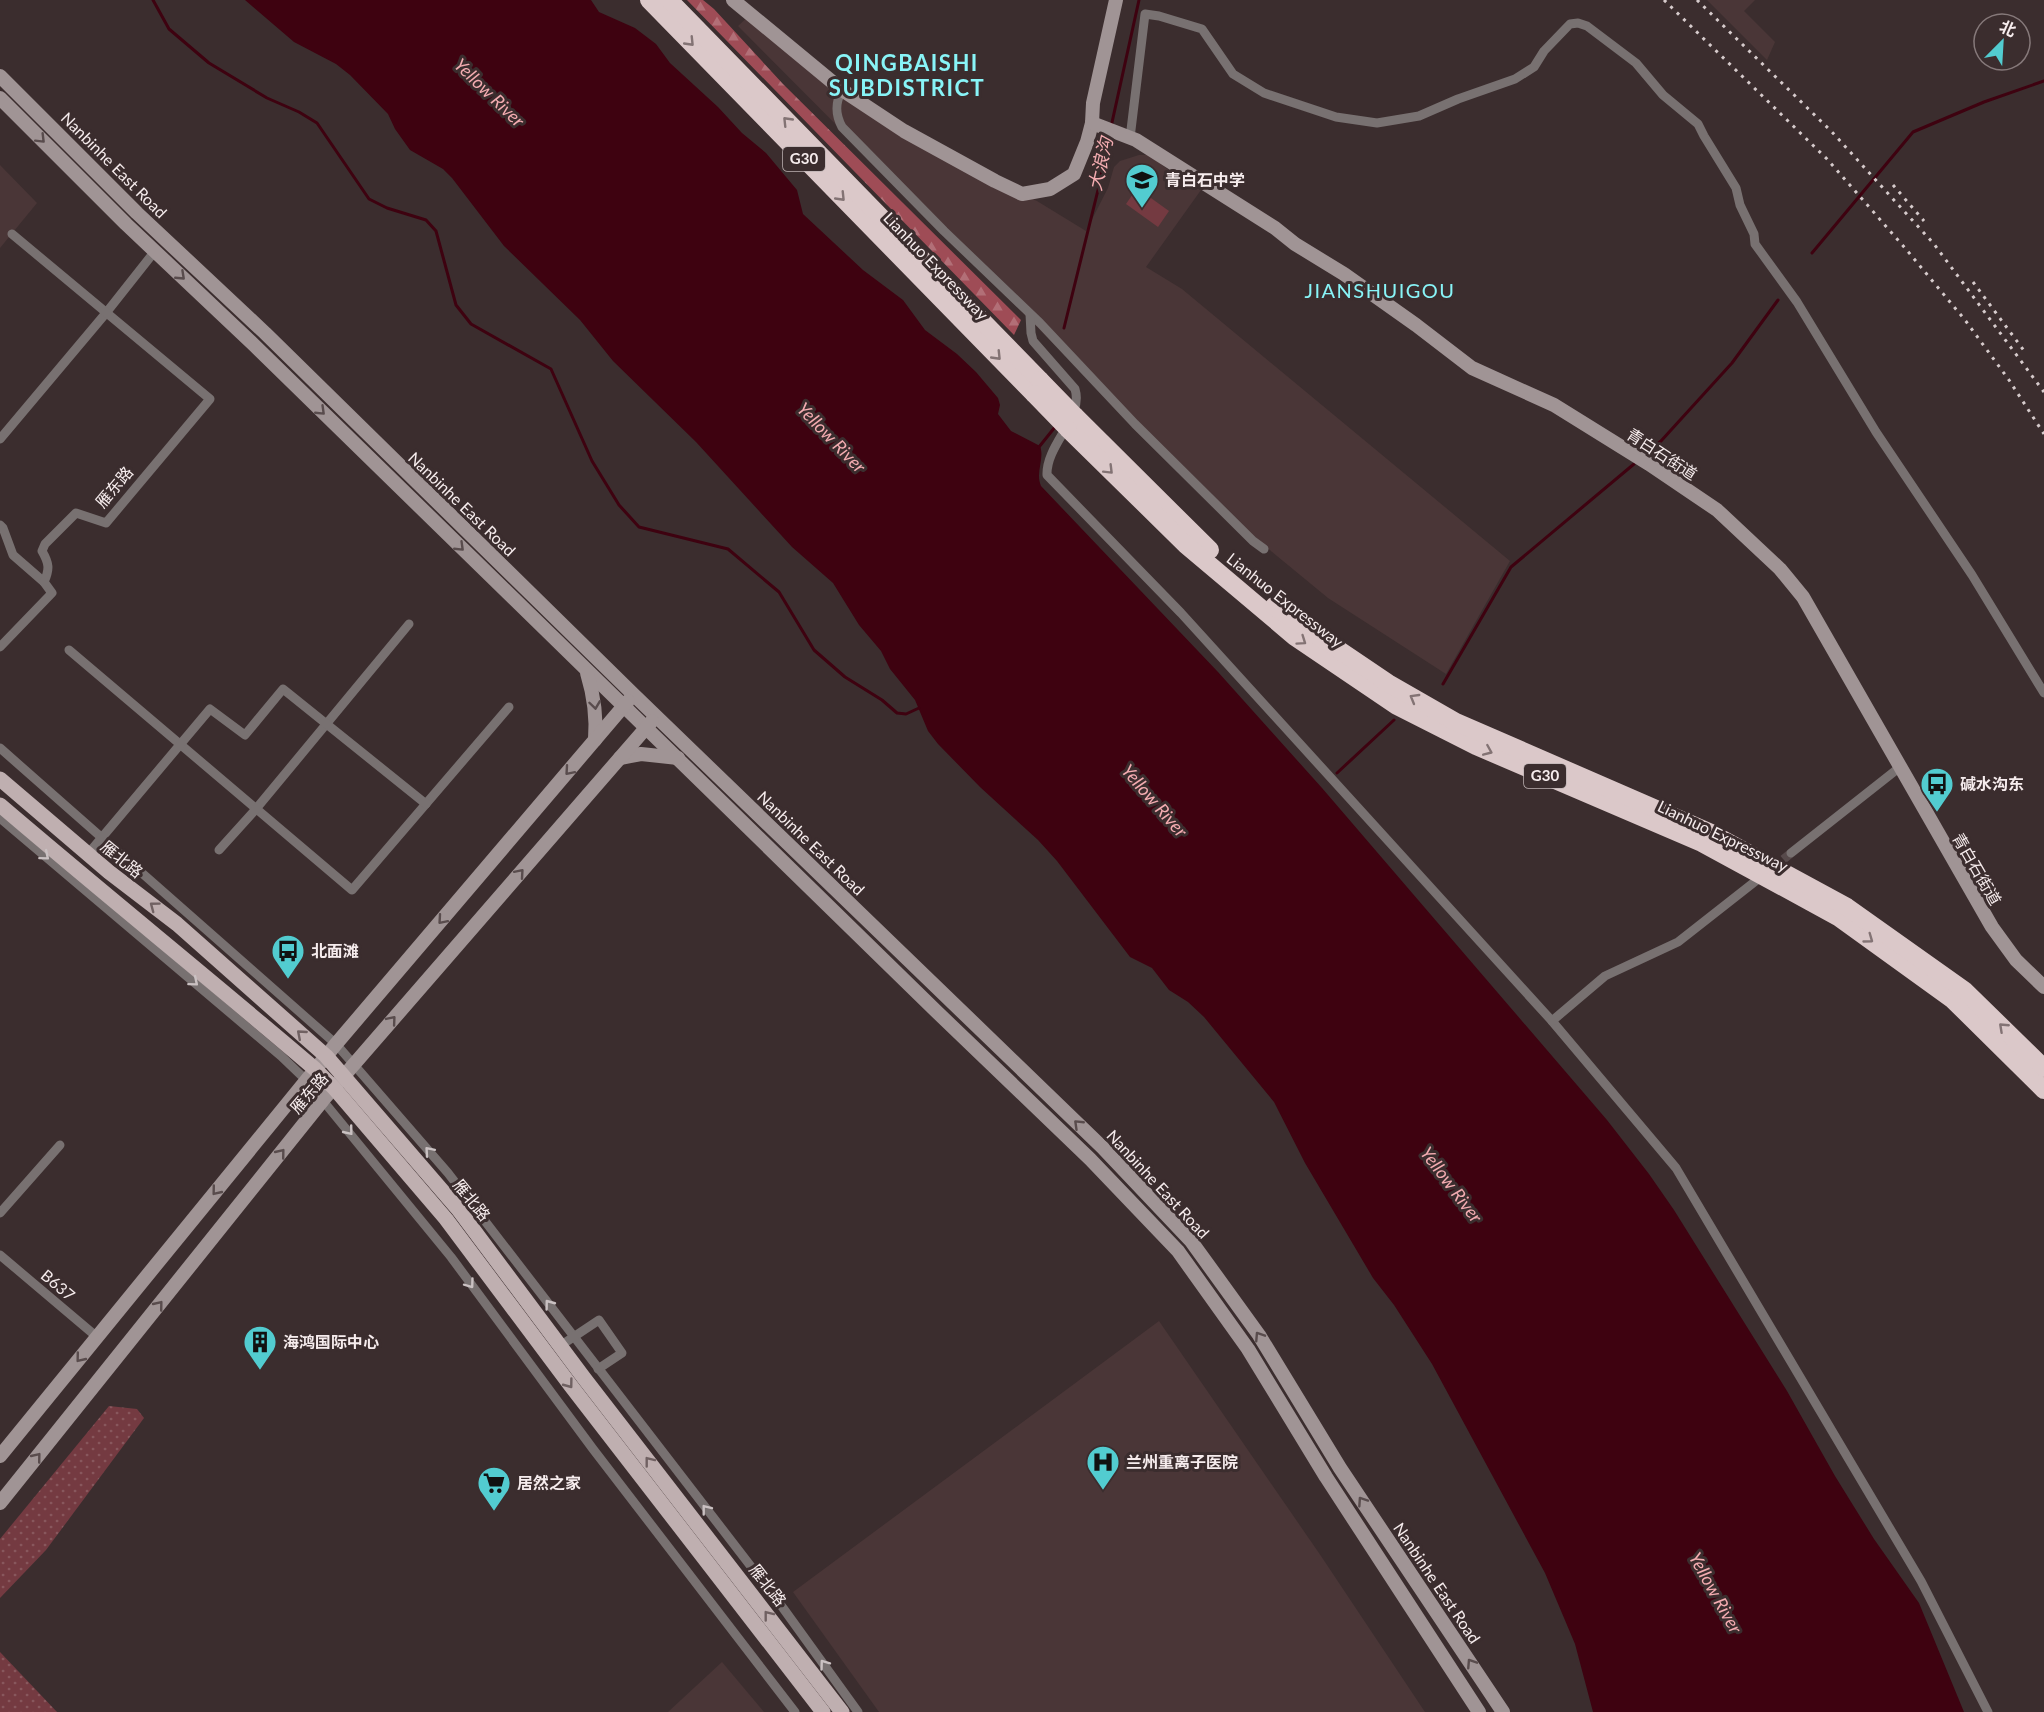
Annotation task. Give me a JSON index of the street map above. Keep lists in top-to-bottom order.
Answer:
{
  "streets": {
    "highway": ["G30", "Lianhuo Expressway"],
    "main road": [
      "Nanbinhe East Road",
      "青白石街道",
      "雁东路",
      "雁北路"
    ],
    "street": ["B637"]
  },
  "crossings": [
    ["Nanbinhe East Road", "雁东路"],
    ["雁东路", "雁北路"],
    ["雁东路", "B637"]
  ],
  "districts": ["QINGBAISHI SUBDISTRICT", "JIANSHUIGOU"],
  "water": ["Yellow River", "大浪沟"],
  "places": {
    "school or university": ["青白石中学"],
    "bus stop": ["碱水沟东", "北面滩"],
    "building": ["海鸿国际中心"],
    "hospital": ["兰州重离子医院"],
    "supermarket": ["居然之家"]
  },
  "north": "top right"
}
